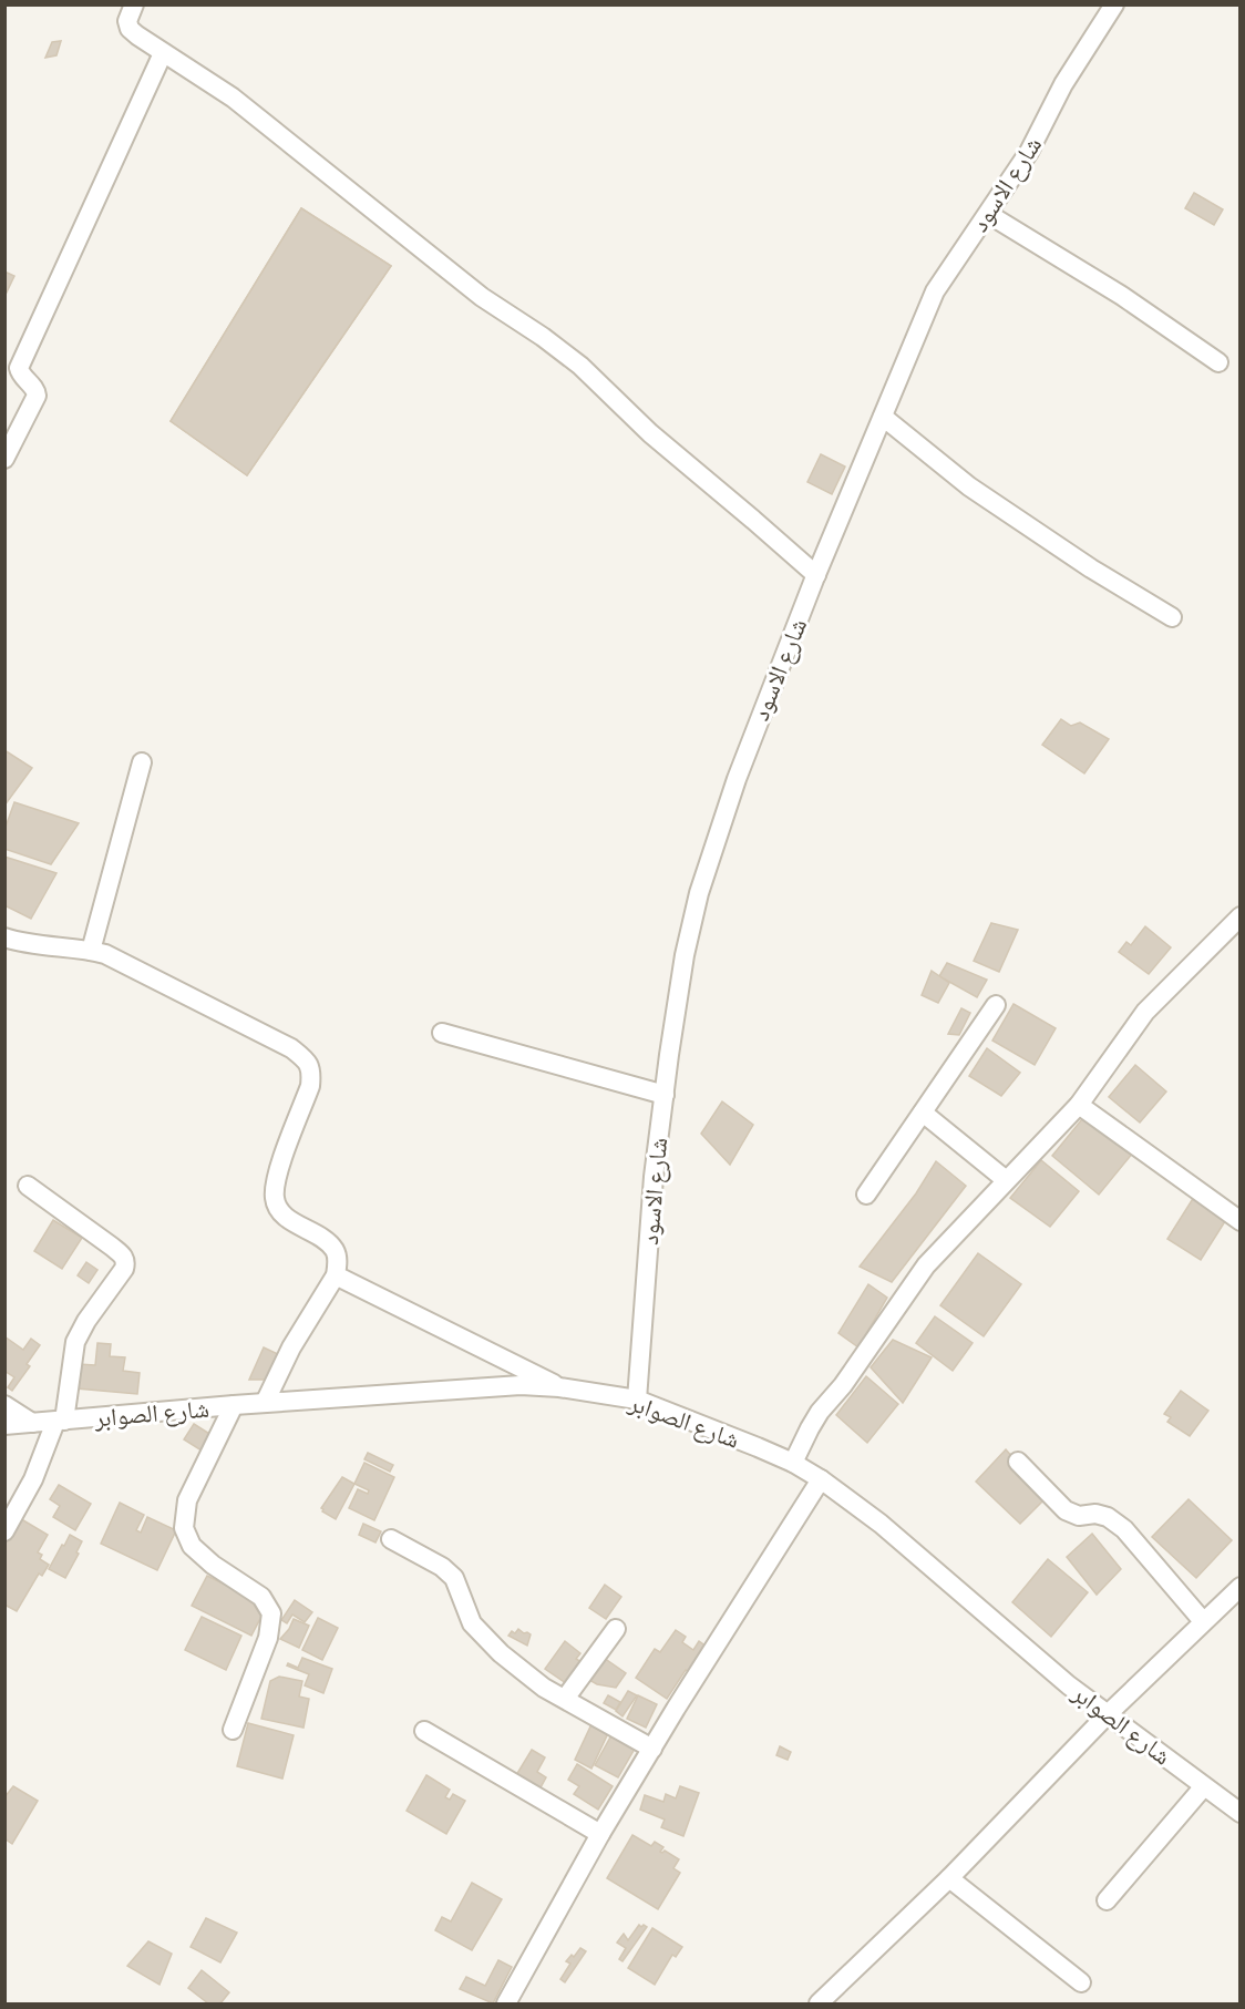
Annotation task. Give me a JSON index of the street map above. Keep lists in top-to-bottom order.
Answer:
{
  "streets": {
    "street": ["شارع الاسود", "شارع الصوابر"]
  },
  "crossings": [
    ["شارع الاسود", "شارع الصوابر"]
  ]
}
